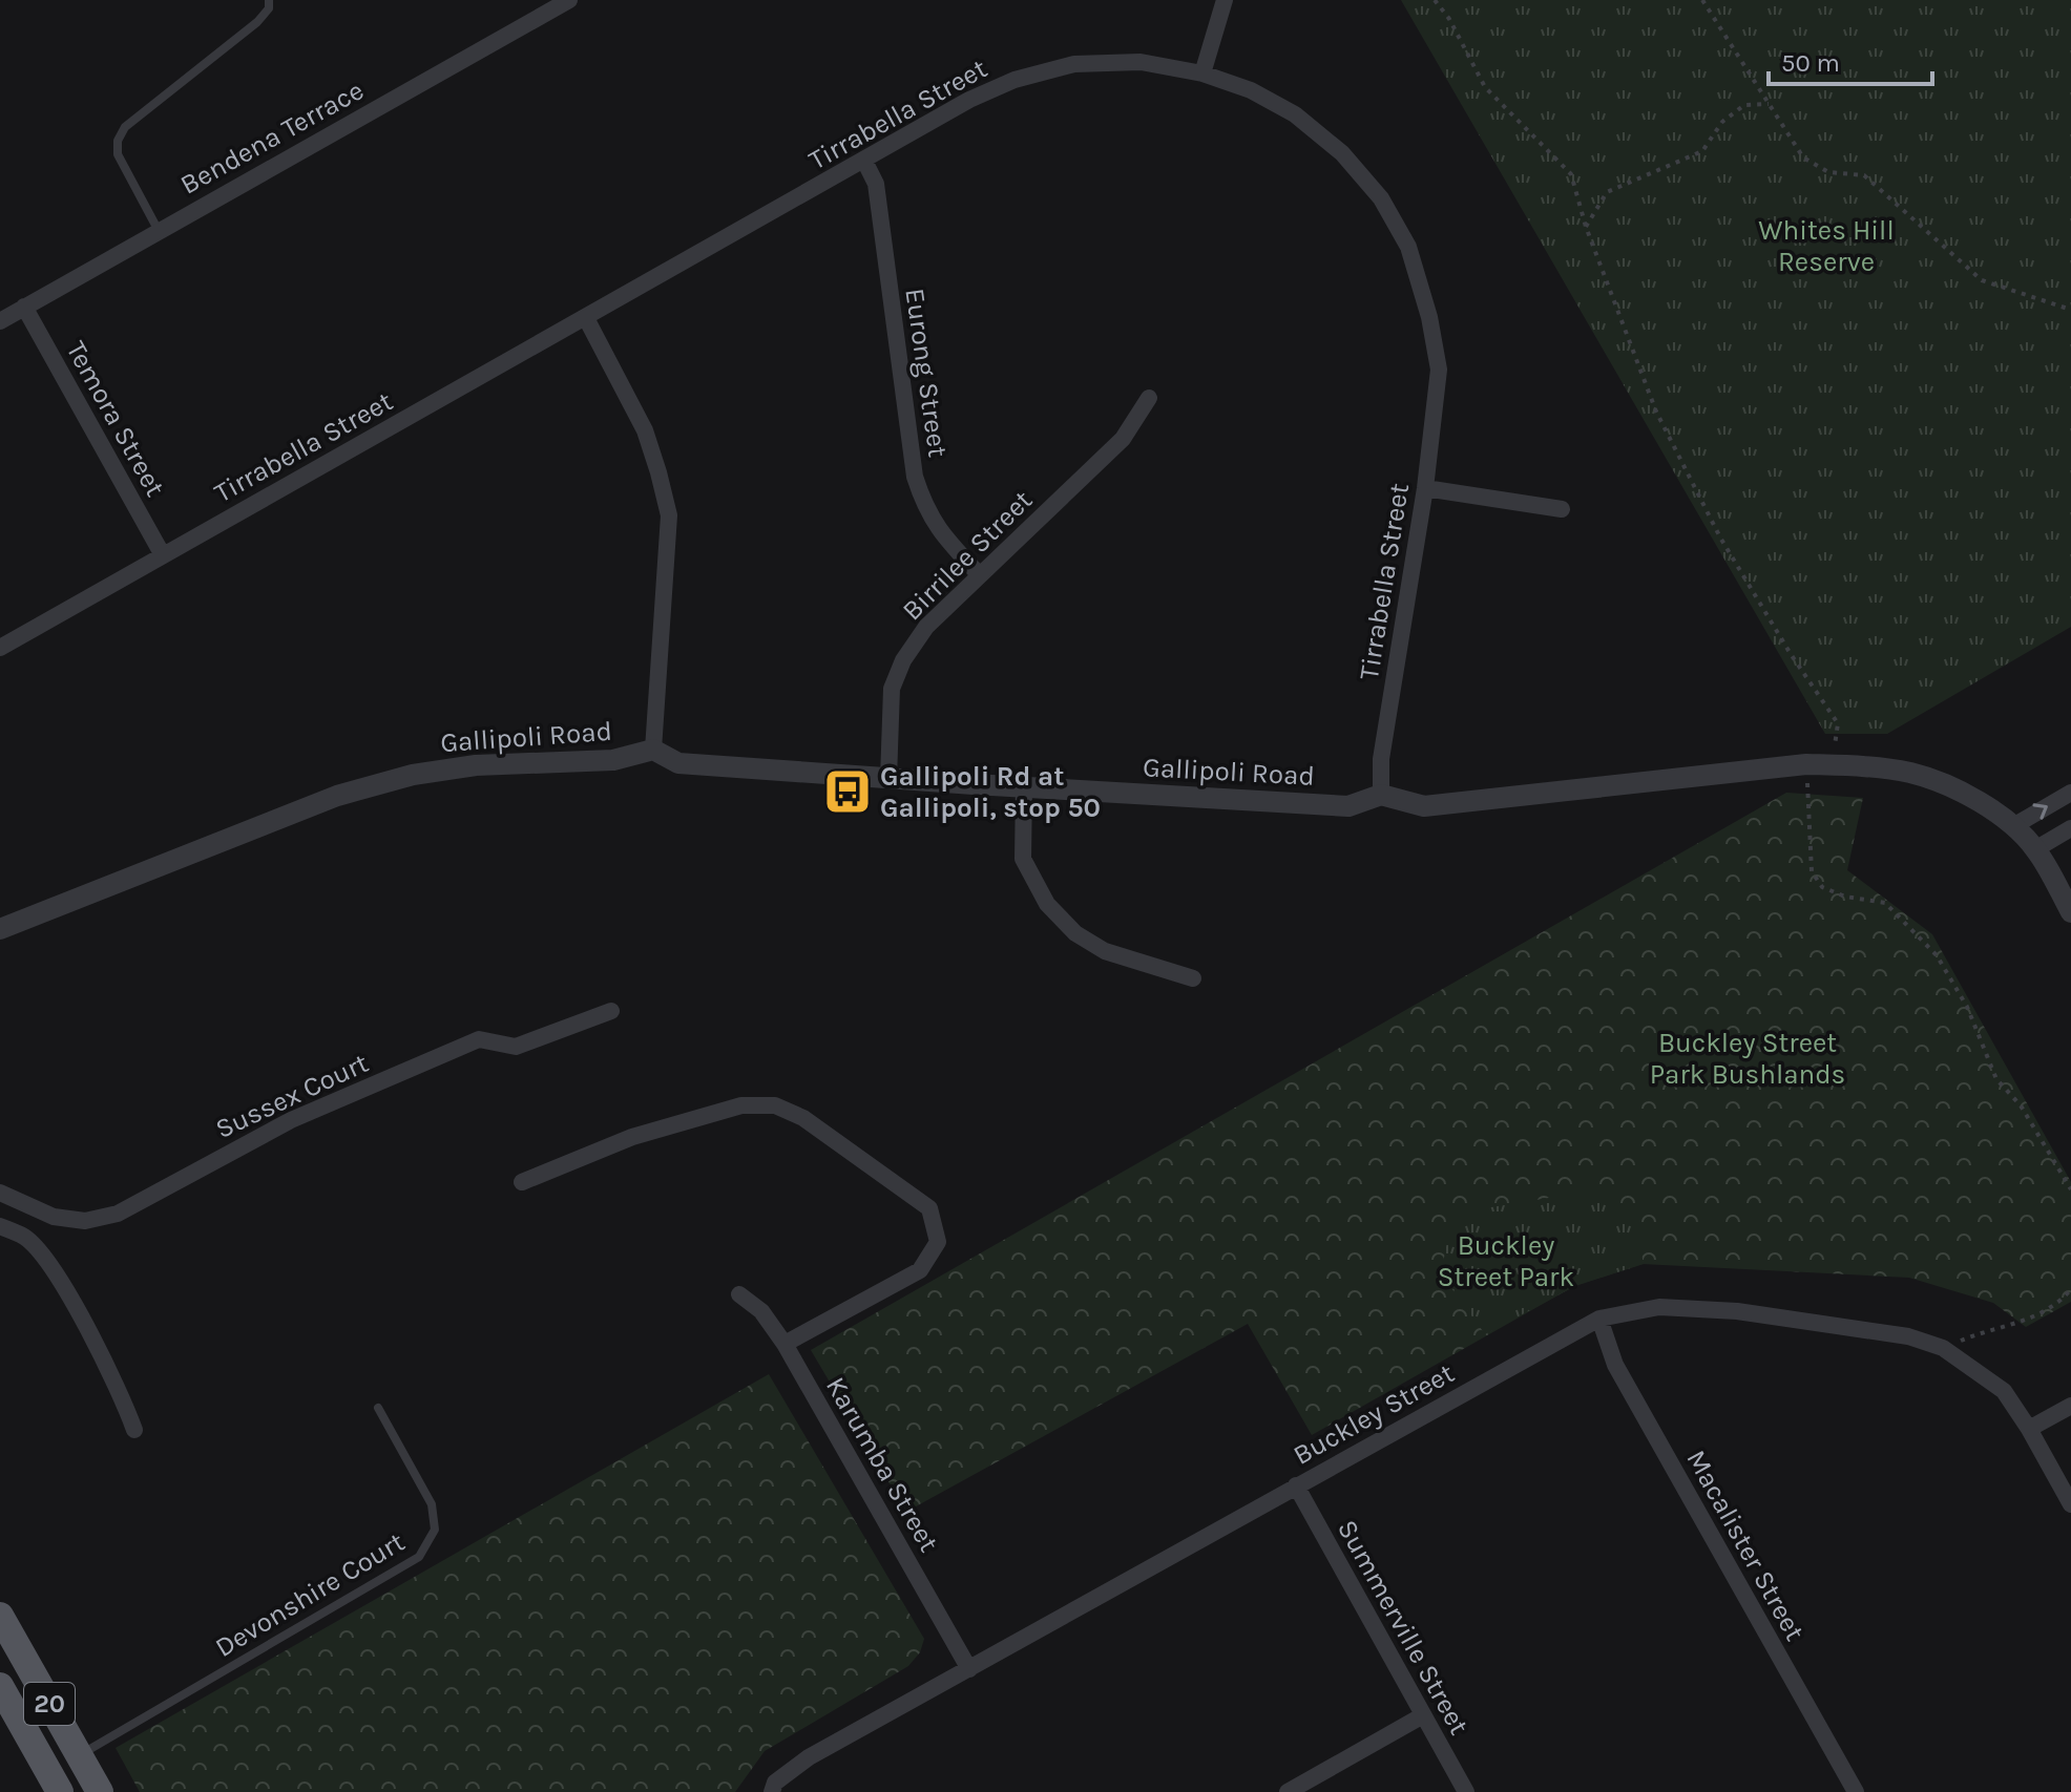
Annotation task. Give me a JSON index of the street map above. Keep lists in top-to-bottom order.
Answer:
{
  "streets": {
    "main road": ["20"],
    "street": [
      "Tirrabella Street",
      "Bendena Terrace",
      "Eurong Street",
      "Temora Street",
      "Birrilee Street",
      "Gallipoli Road",
      "Sussex Court",
      "Buckley Street",
      "Karumba Street",
      "Macalister Street",
      "Summerville Street"
    ],
    "lane": ["Devonshire Court"]
  },
  "crossings": [
    ["Tirrabella Street", "Eurong Street"],
    ["Tirrabella Street", "Temora Street"],
    ["Tirrabella Street", "Gallipoli Road"],
    ["Bendena Terrace", "Temora Street"],
    ["Eurong Street", "Birrilee Street"],
    ["Birrilee Street", "Gallipoli Road"],
    ["Buckley Street", "Karumba Street"],
    ["Buckley Street", "Macalister Street"],
    ["Buckley Street", "Summerville Street"],
    ["Devonshire Court", "20"]
  ],
  "parks": ["Whites Hill Reserve", "Buckley Street Park Bushlands", "Buckley Street Park"],
  "places": {
    "bus stop": ["Gallipoli Rd at Gallipoli, stop 50"]
  },
  "scale_bar": "50 m"
}
